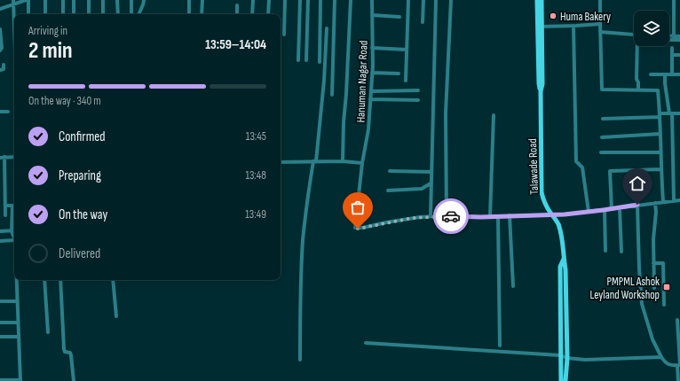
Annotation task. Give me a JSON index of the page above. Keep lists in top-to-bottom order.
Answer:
{
  "streets": {
    "main road": ["Talawade Road"],
    "street": ["Hanuman Nagar Road"]
  },
  "places": {
    "other": ["Huma Bakery"],
    "transit": ["PMPML Ashok Leyland Workshop"]
  },
  "page": {
    "heading": ["2 min", "Arriving in", "13:59–14:04"],
    "bar": "On the way · 340 m",
    "list": [
      ["Confirmed", "13:45"],
      ["Preparing", "13:48"],
      ["On the way", "13:49"],
      "Delivered"
    ]
  }
}
